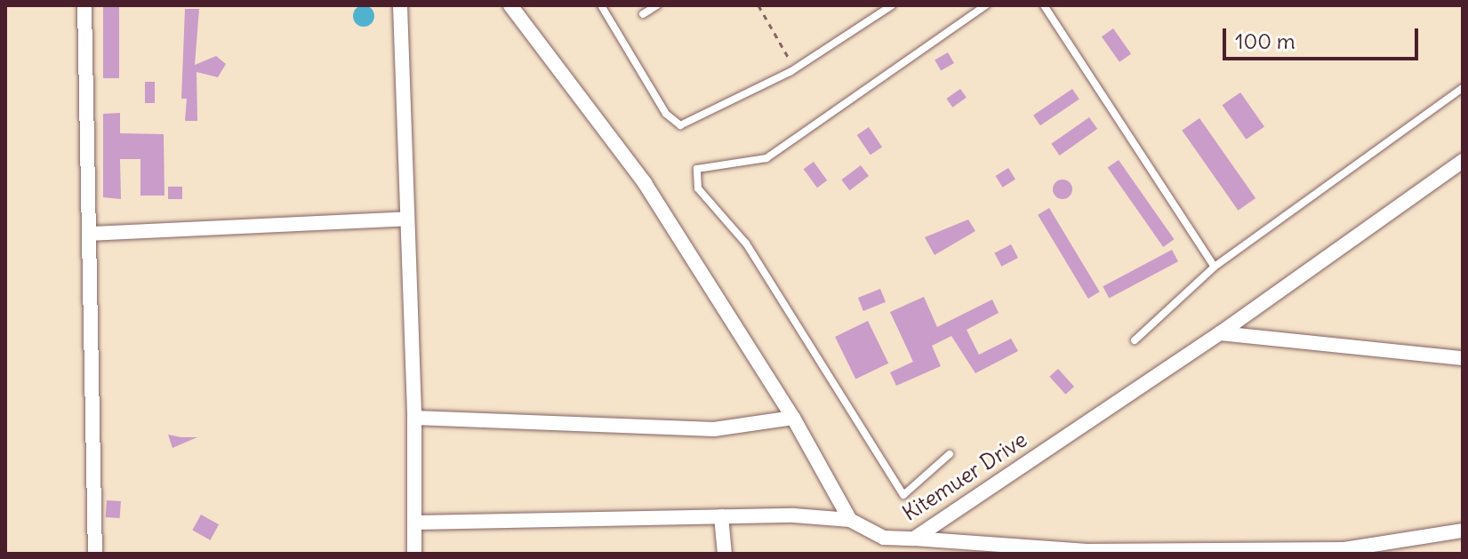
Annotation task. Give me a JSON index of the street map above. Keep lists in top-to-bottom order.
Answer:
{
  "streets": {
    "street": ["Kitemuer Drive"]
  },
  "scale_bar": "100 m"
}
